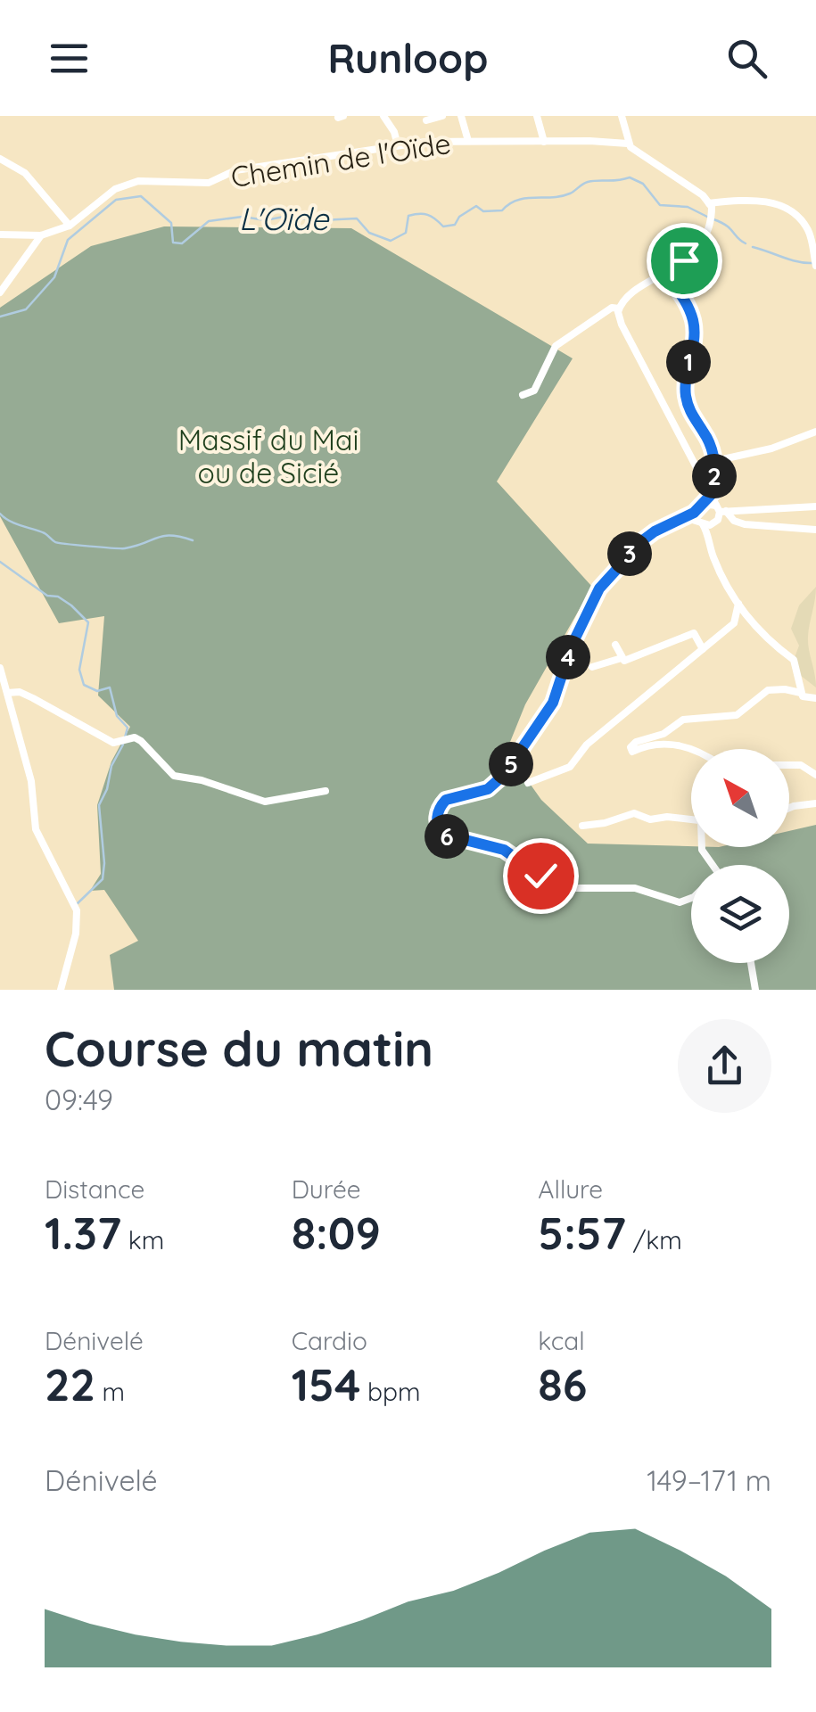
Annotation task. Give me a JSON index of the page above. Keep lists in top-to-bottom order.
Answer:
{
  "streets": {
    "street": ["Chemin de l'Oïde"]
  },
  "water": ["L'Oïde"],
  "parks": ["Massif du Mai ou de Sicié"],
  "north": "top left",
  "page": {
    "header": "Runloop",
    "pins": [
      "1",
      "2",
      "3",
      "4",
      "5",
      "6"
    ],
    "heading": ["Course du matin", "09:49"],
    "stats": [
      ["Distance", "1.37 km"],
      ["Durée", "8:09"],
      ["Allure", "5:57 /km"],
      ["Dénivelé", "22 m"],
      ["Cardio", "154 bpm"],
      ["kcal", "86"]
    ],
    "chart": ["Dénivelé", "149–171 m"]
  }
}
